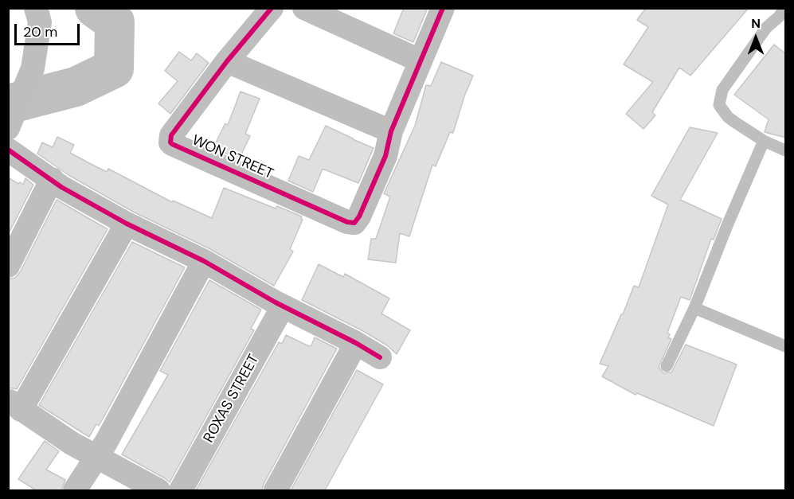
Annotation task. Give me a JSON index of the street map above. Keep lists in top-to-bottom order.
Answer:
{
  "streets": {
    "street": ["WON STREET", "ROXAS STREET"]
  },
  "scale_bar": "20 m",
  "north": "top"
}
